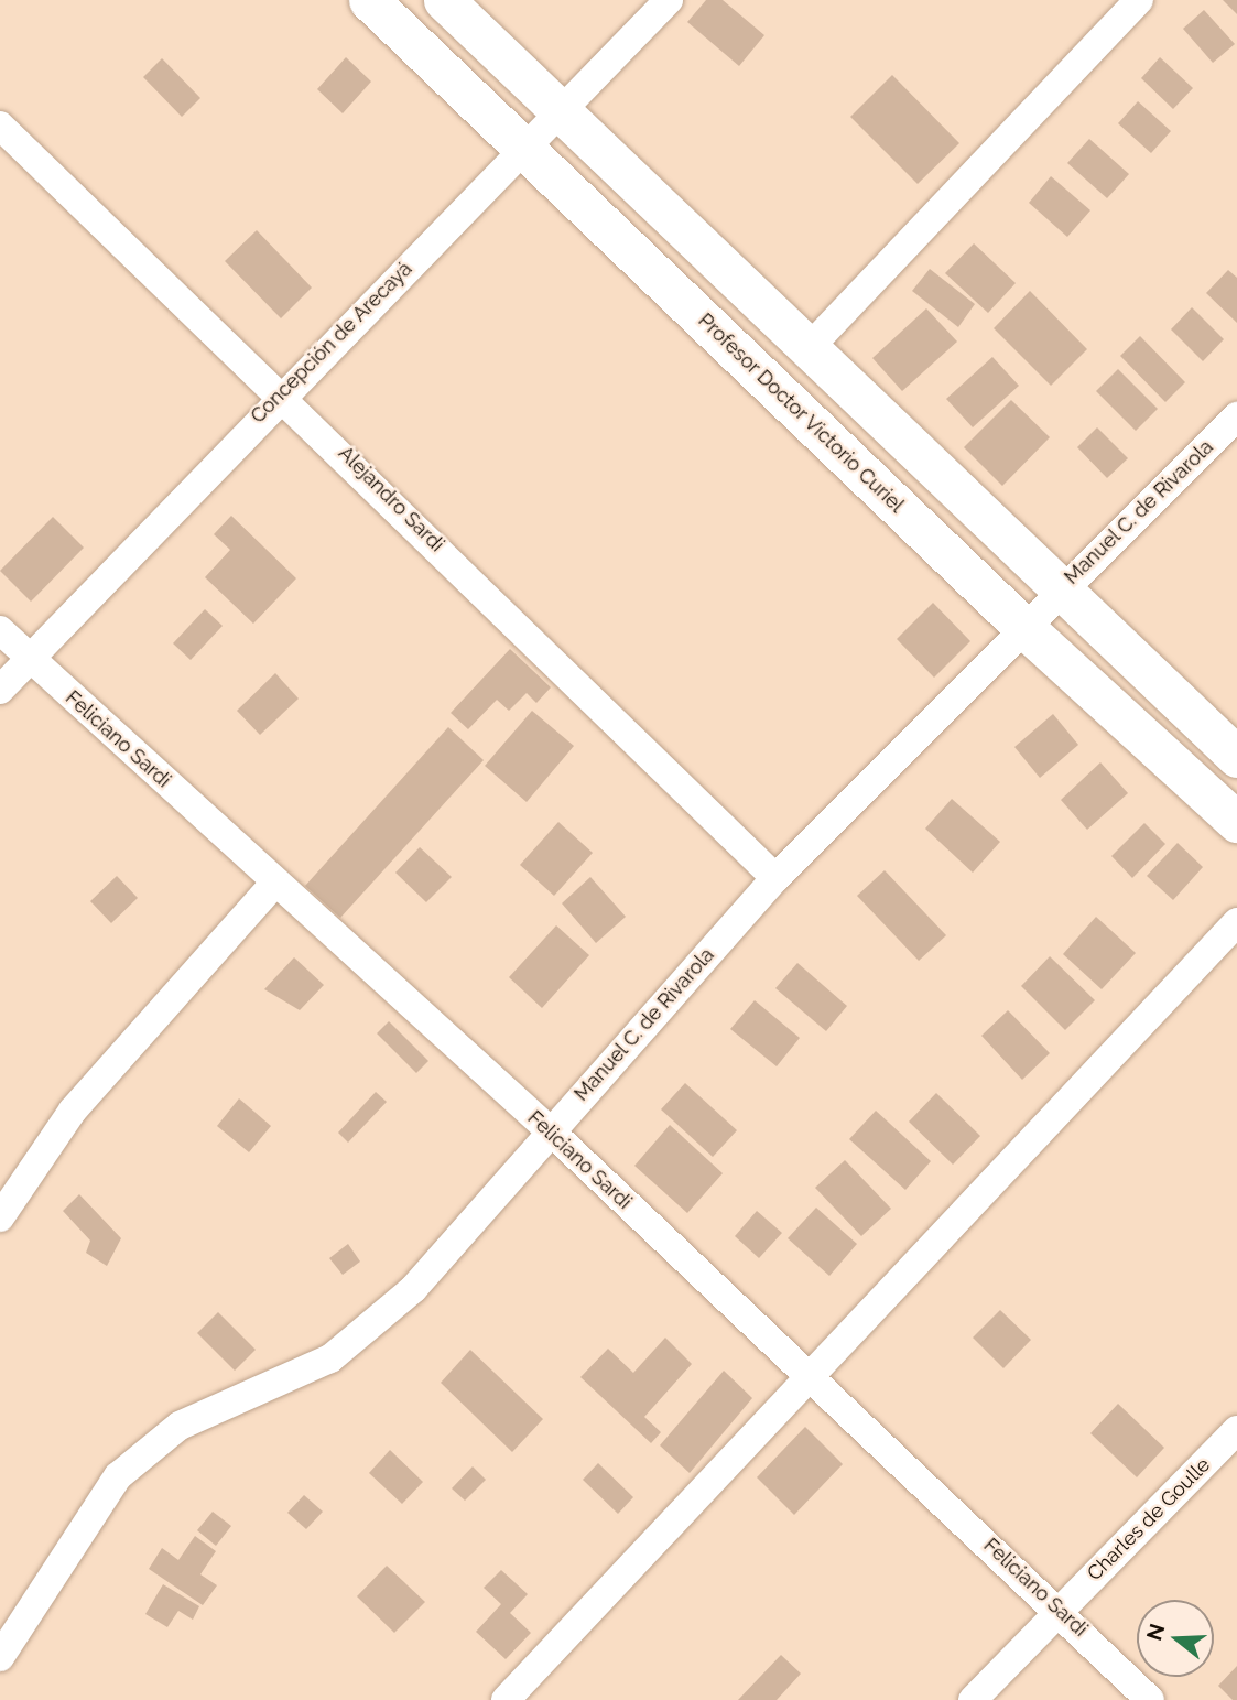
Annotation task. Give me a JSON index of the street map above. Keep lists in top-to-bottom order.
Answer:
{
  "streets": {
    "main road": ["Profesor Doctor Victorio Curiel"],
    "street": [
      "Concepción de Arecayá",
      "Alejandro Sardi",
      "Manuel C. de Rivarola",
      "Feliciano Sardi",
      "Charles de Goulle"
    ]
  },
  "crossings": [
    ["Concepción de Arecayá", "Profesor Doctor Victorio Curiel"],
    ["Concepción de Arecayá", "Alejandro Sardi"],
    ["Concepción de Arecayá", "Feliciano Sardi"],
    ["Profesor Doctor Victorio Curiel", "Manuel C. de Rivarola"],
    ["Alejandro Sardi", "Manuel C. de Rivarola"],
    ["Manuel C. de Rivarola", "Feliciano Sardi"],
    ["Feliciano Sardi", "Charles de Goulle"]
  ],
  "north": "left"
}
